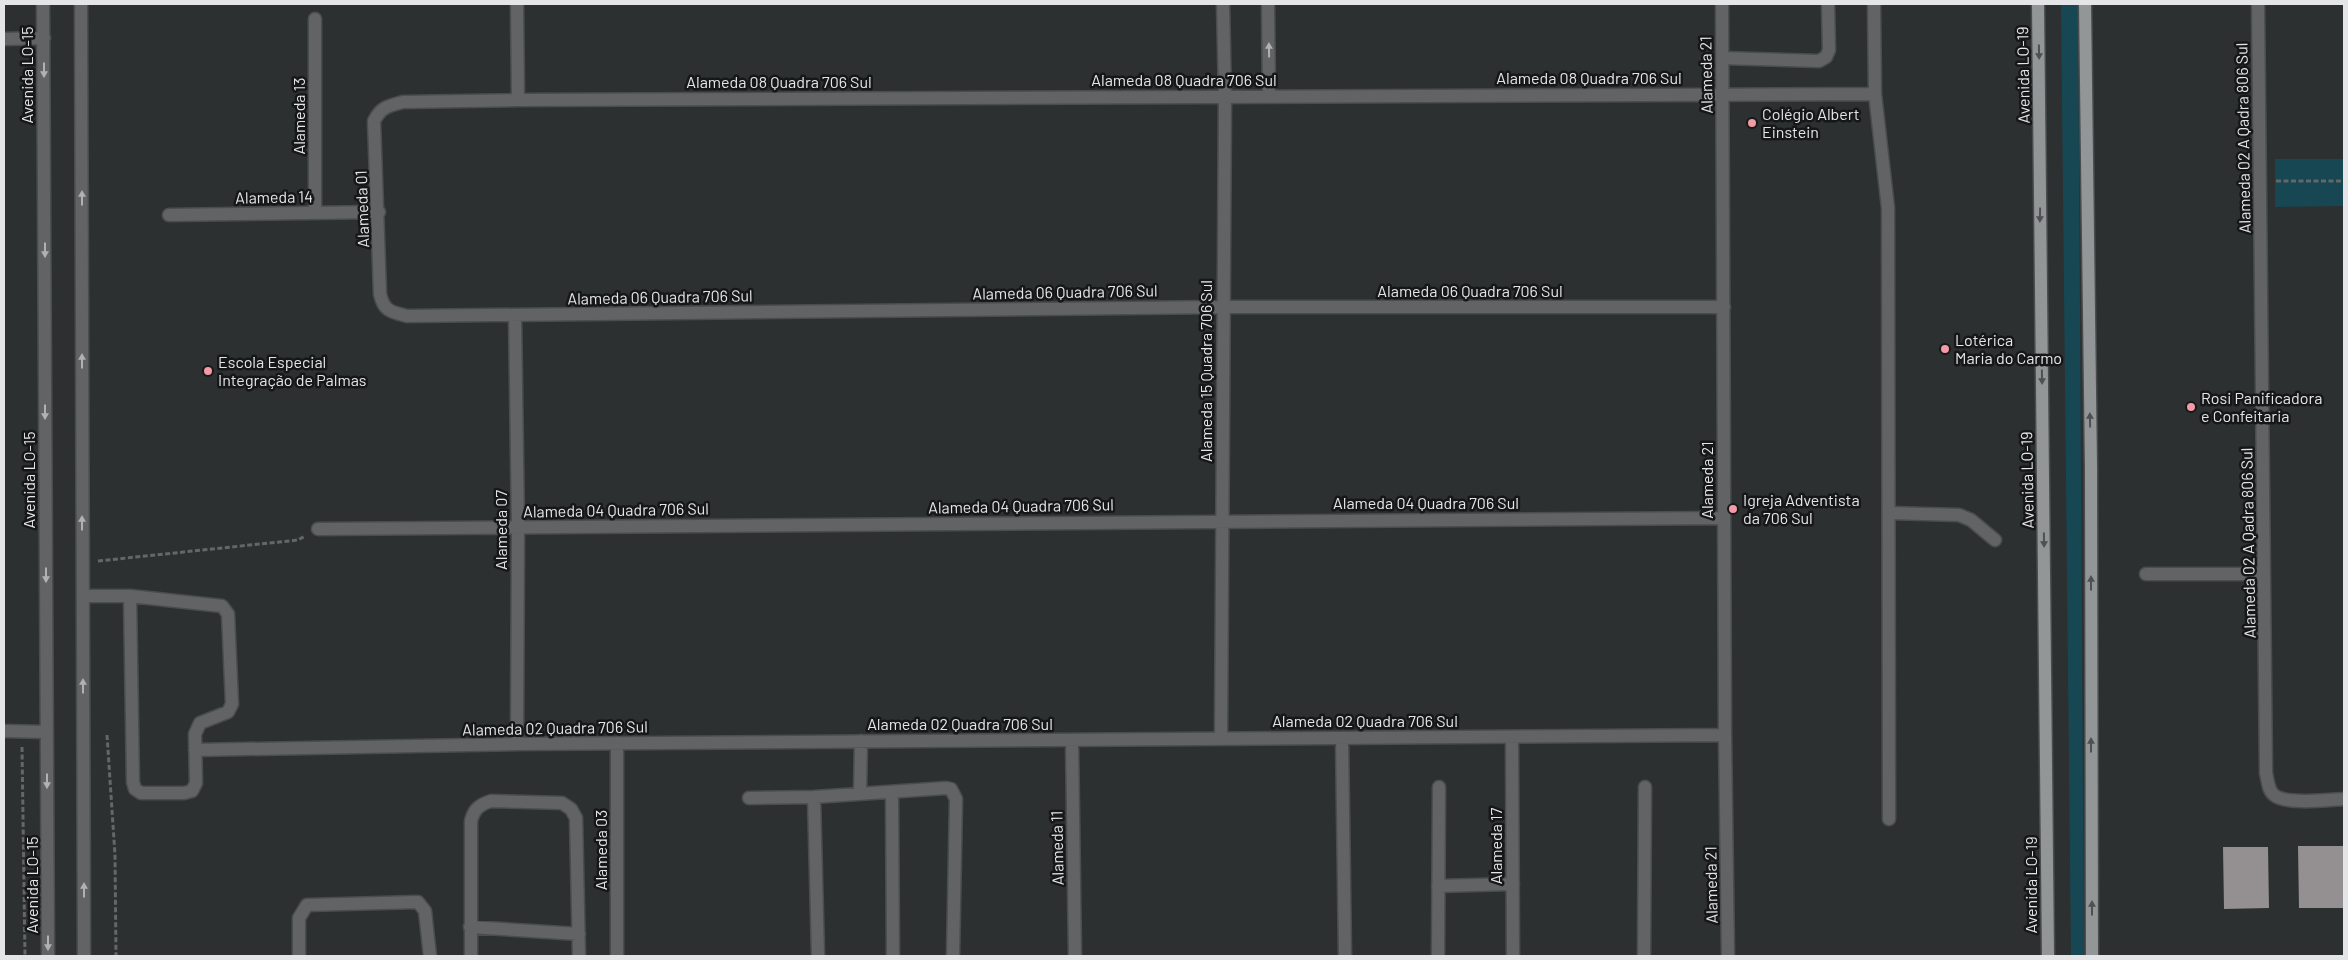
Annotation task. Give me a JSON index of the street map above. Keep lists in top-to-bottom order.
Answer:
{
  "streets": {
    "main road": ["Avenida LO-19"],
    "street": [
      "Avenida LO-15",
      "Alameda 21",
      "Alameda 08 Quadra 706 Sul",
      "Alameda 13",
      "Alameda 02 A Qadra 806 Sul",
      "Alameda 14",
      "Alameda 01",
      "Alameda 06 Quadra 706 Sul",
      "Alameda 15 Quadra 706 Sul",
      "Alameda 04 Quadra 706 Sul",
      "Alameda 07",
      "Alameda 02 Quadra 706 Sul",
      "Alameda 17",
      "Alameda 11",
      "Alameda 03"
    ]
  },
  "crossings": [
    ["Alameda 21", "Alameda 08 Quadra 706 Sul"],
    ["Alameda 21", "Alameda 06 Quadra 706 Sul"],
    ["Alameda 21", "Alameda 04 Quadra 706 Sul"],
    ["Alameda 21", "Alameda 02 Quadra 706 Sul"],
    ["Alameda 08 Quadra 706 Sul", "Alameda 01"],
    ["Alameda 08 Quadra 706 Sul", "Alameda 15 Quadra 706 Sul"],
    ["Alameda 13", "Alameda 14"],
    ["Alameda 14", "Alameda 01"],
    ["Alameda 01", "Alameda 06 Quadra 706 Sul"],
    ["Alameda 06 Quadra 706 Sul", "Alameda 15 Quadra 706 Sul"],
    ["Alameda 06 Quadra 706 Sul", "Alameda 07"],
    ["Alameda 15 Quadra 706 Sul", "Alameda 04 Quadra 706 Sul"],
    ["Alameda 15 Quadra 706 Sul", "Alameda 02 Quadra 706 Sul"],
    ["Alameda 04 Quadra 706 Sul", "Alameda 07"],
    ["Alameda 07", "Alameda 02 Quadra 706 Sul"],
    ["Alameda 02 Quadra 706 Sul", "Alameda 17"],
    ["Alameda 02 Quadra 706 Sul", "Alameda 11"],
    ["Alameda 02 Quadra 706 Sul", "Alameda 03"]
  ],
  "places": [
    "Colégio Albert Einstein",
    "Lotérica Maria do Carmo",
    "Escola Especial Integração de Palmas",
    "Rosi Panificadora e Confeitaria",
    "Igreja Adventista da 706 Sul"
  ]
}
